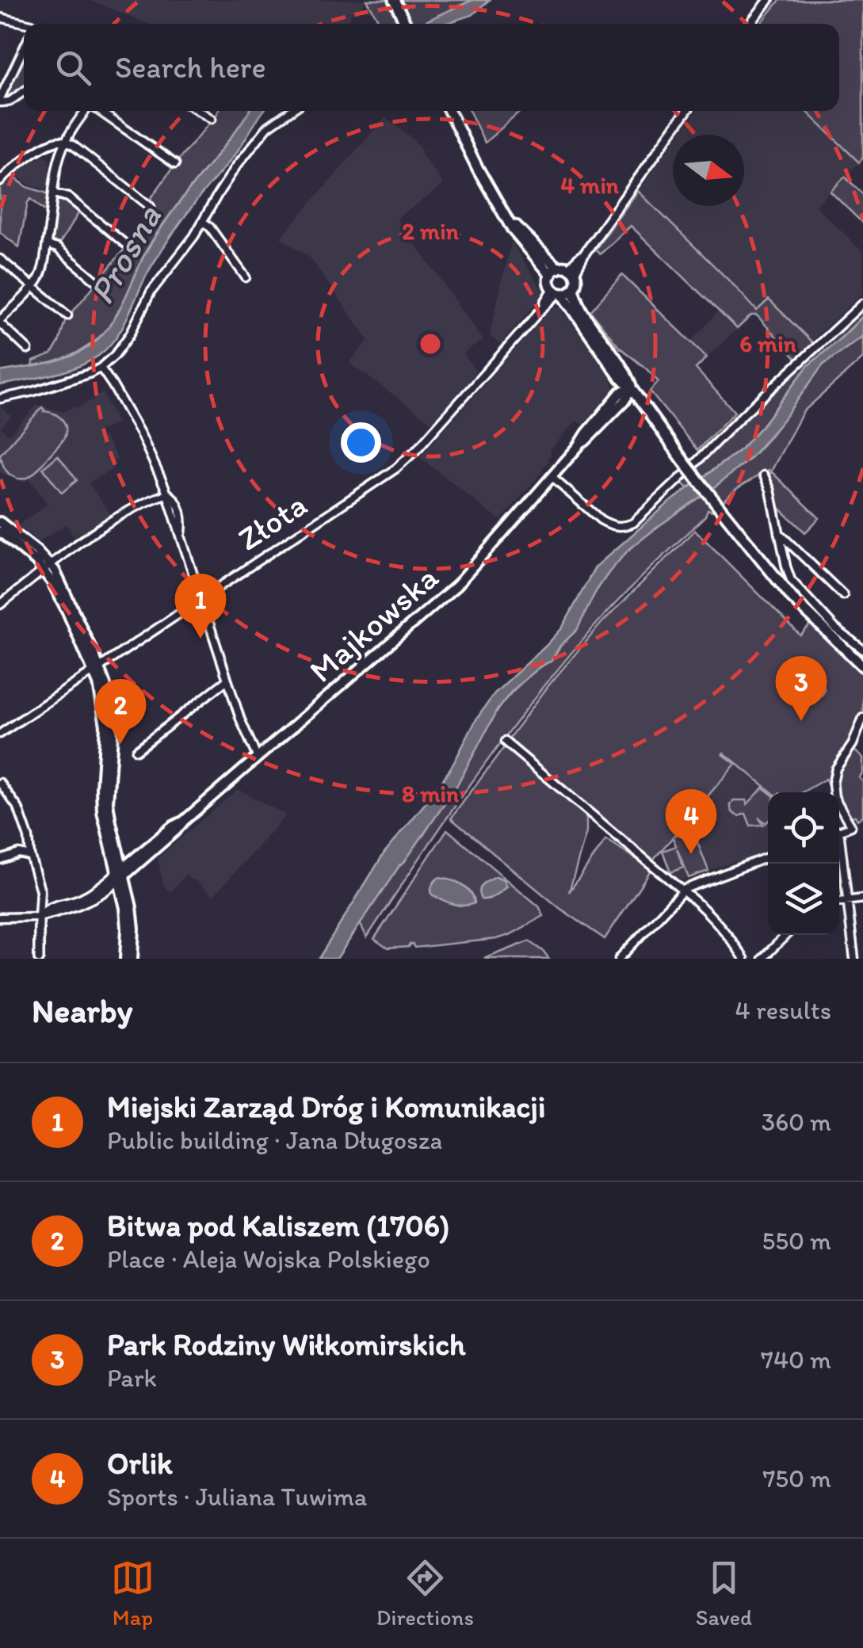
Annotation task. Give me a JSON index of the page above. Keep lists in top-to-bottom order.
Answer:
{
  "streets": {
    "main road": ["Majkowska"],
    "street": ["Złota"]
  },
  "water": ["Prosna"],
  "north": "right",
  "page": {
    "search": "Search here",
    "pins": [
      "1",
      "3",
      "2",
      "4"
    ],
    "heading": ["Nearby", "4 results"],
    "list": [
      {
        "mark": "1",
        "name": "Miejski Zarząd Dróg i Komunikacji",
        "note": "Public building · Jana Długosza",
        "value": "360 m"
      },
      {
        "mark": "2",
        "name": "Bitwa pod Kaliszem (1706)",
        "note": "Place · Aleja Wojska Polskiego",
        "value": "550 m"
      },
      {
        "mark": "3",
        "name": "Park Rodziny Wiłkomirskich",
        "note": "Park",
        "value": "740 m"
      },
      {
        "mark": "4",
        "name": "Orlik",
        "note": "Sports · Juliana Tuwima",
        "value": "750 m"
      }
    ],
    "nav": ["Map", "Directions", "Saved"]
  },
  "rings": [
    "4 min",
    "2 min",
    "6 min",
    "8 min"
  ]
}
